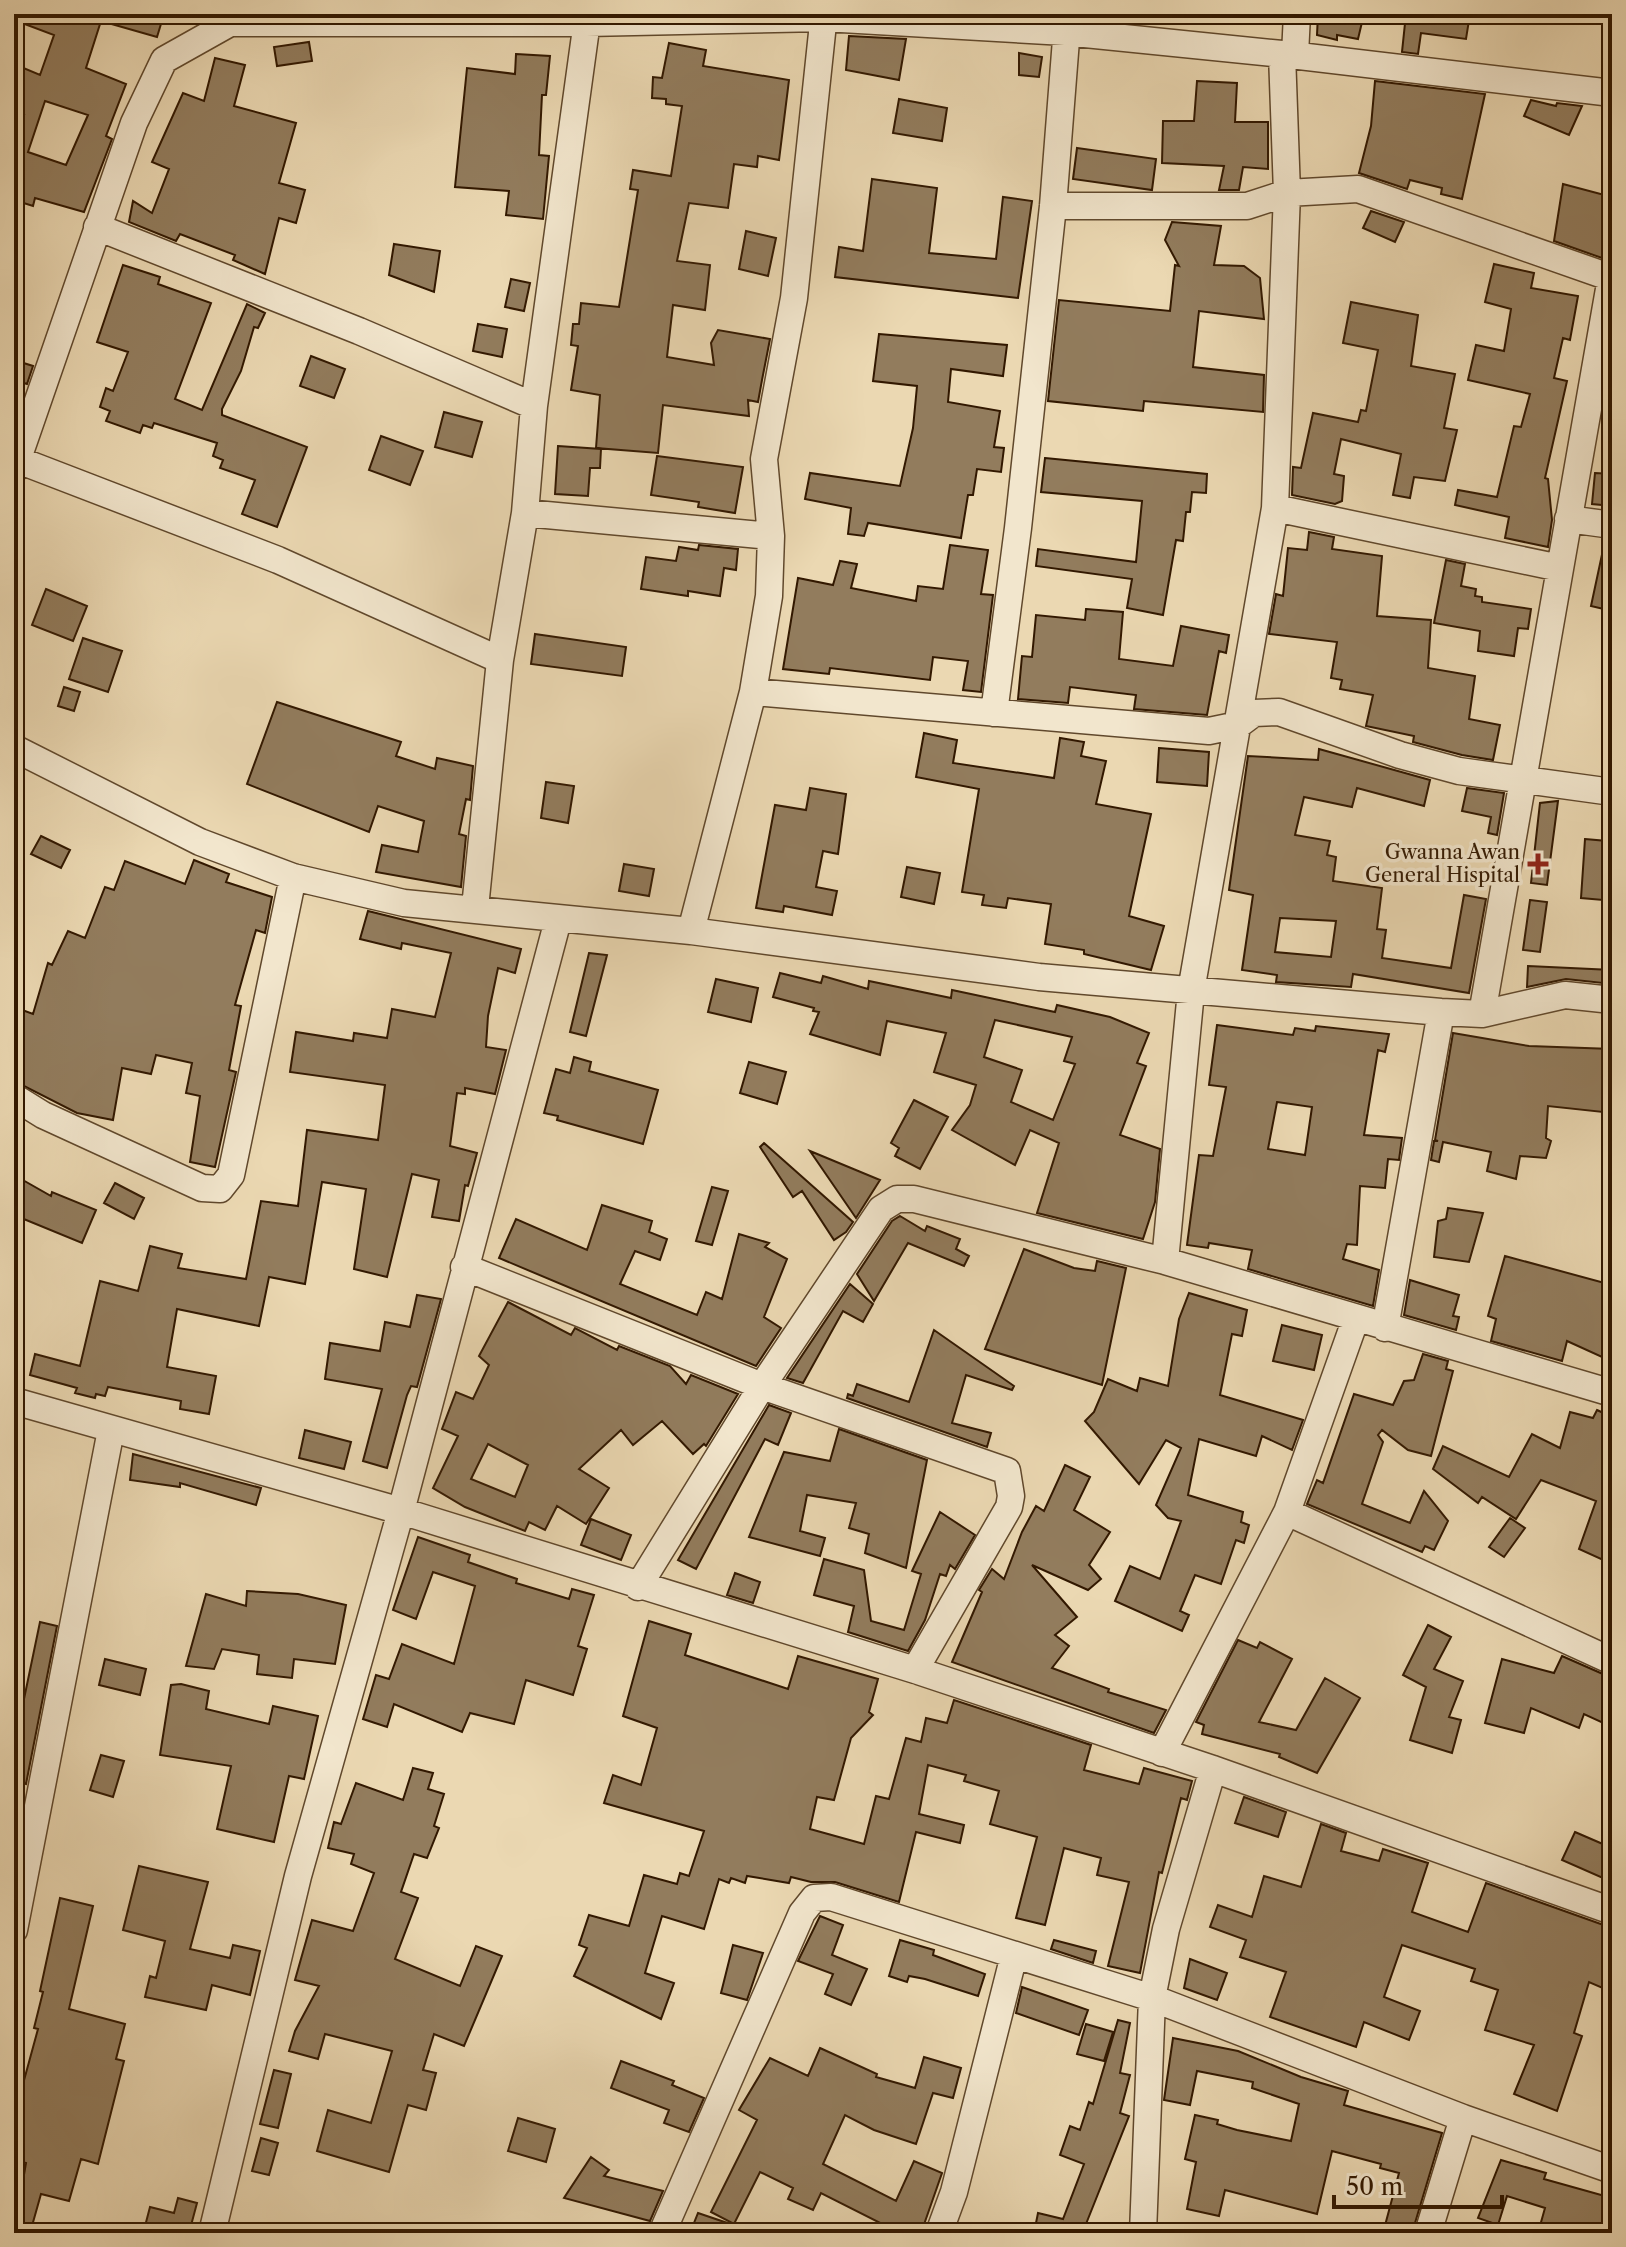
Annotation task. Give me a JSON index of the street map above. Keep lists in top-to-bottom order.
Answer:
{
  "places": {
    "health": ["Gwanna Awan General Hispital"]
  },
  "scale_bar": "50 m"
}
